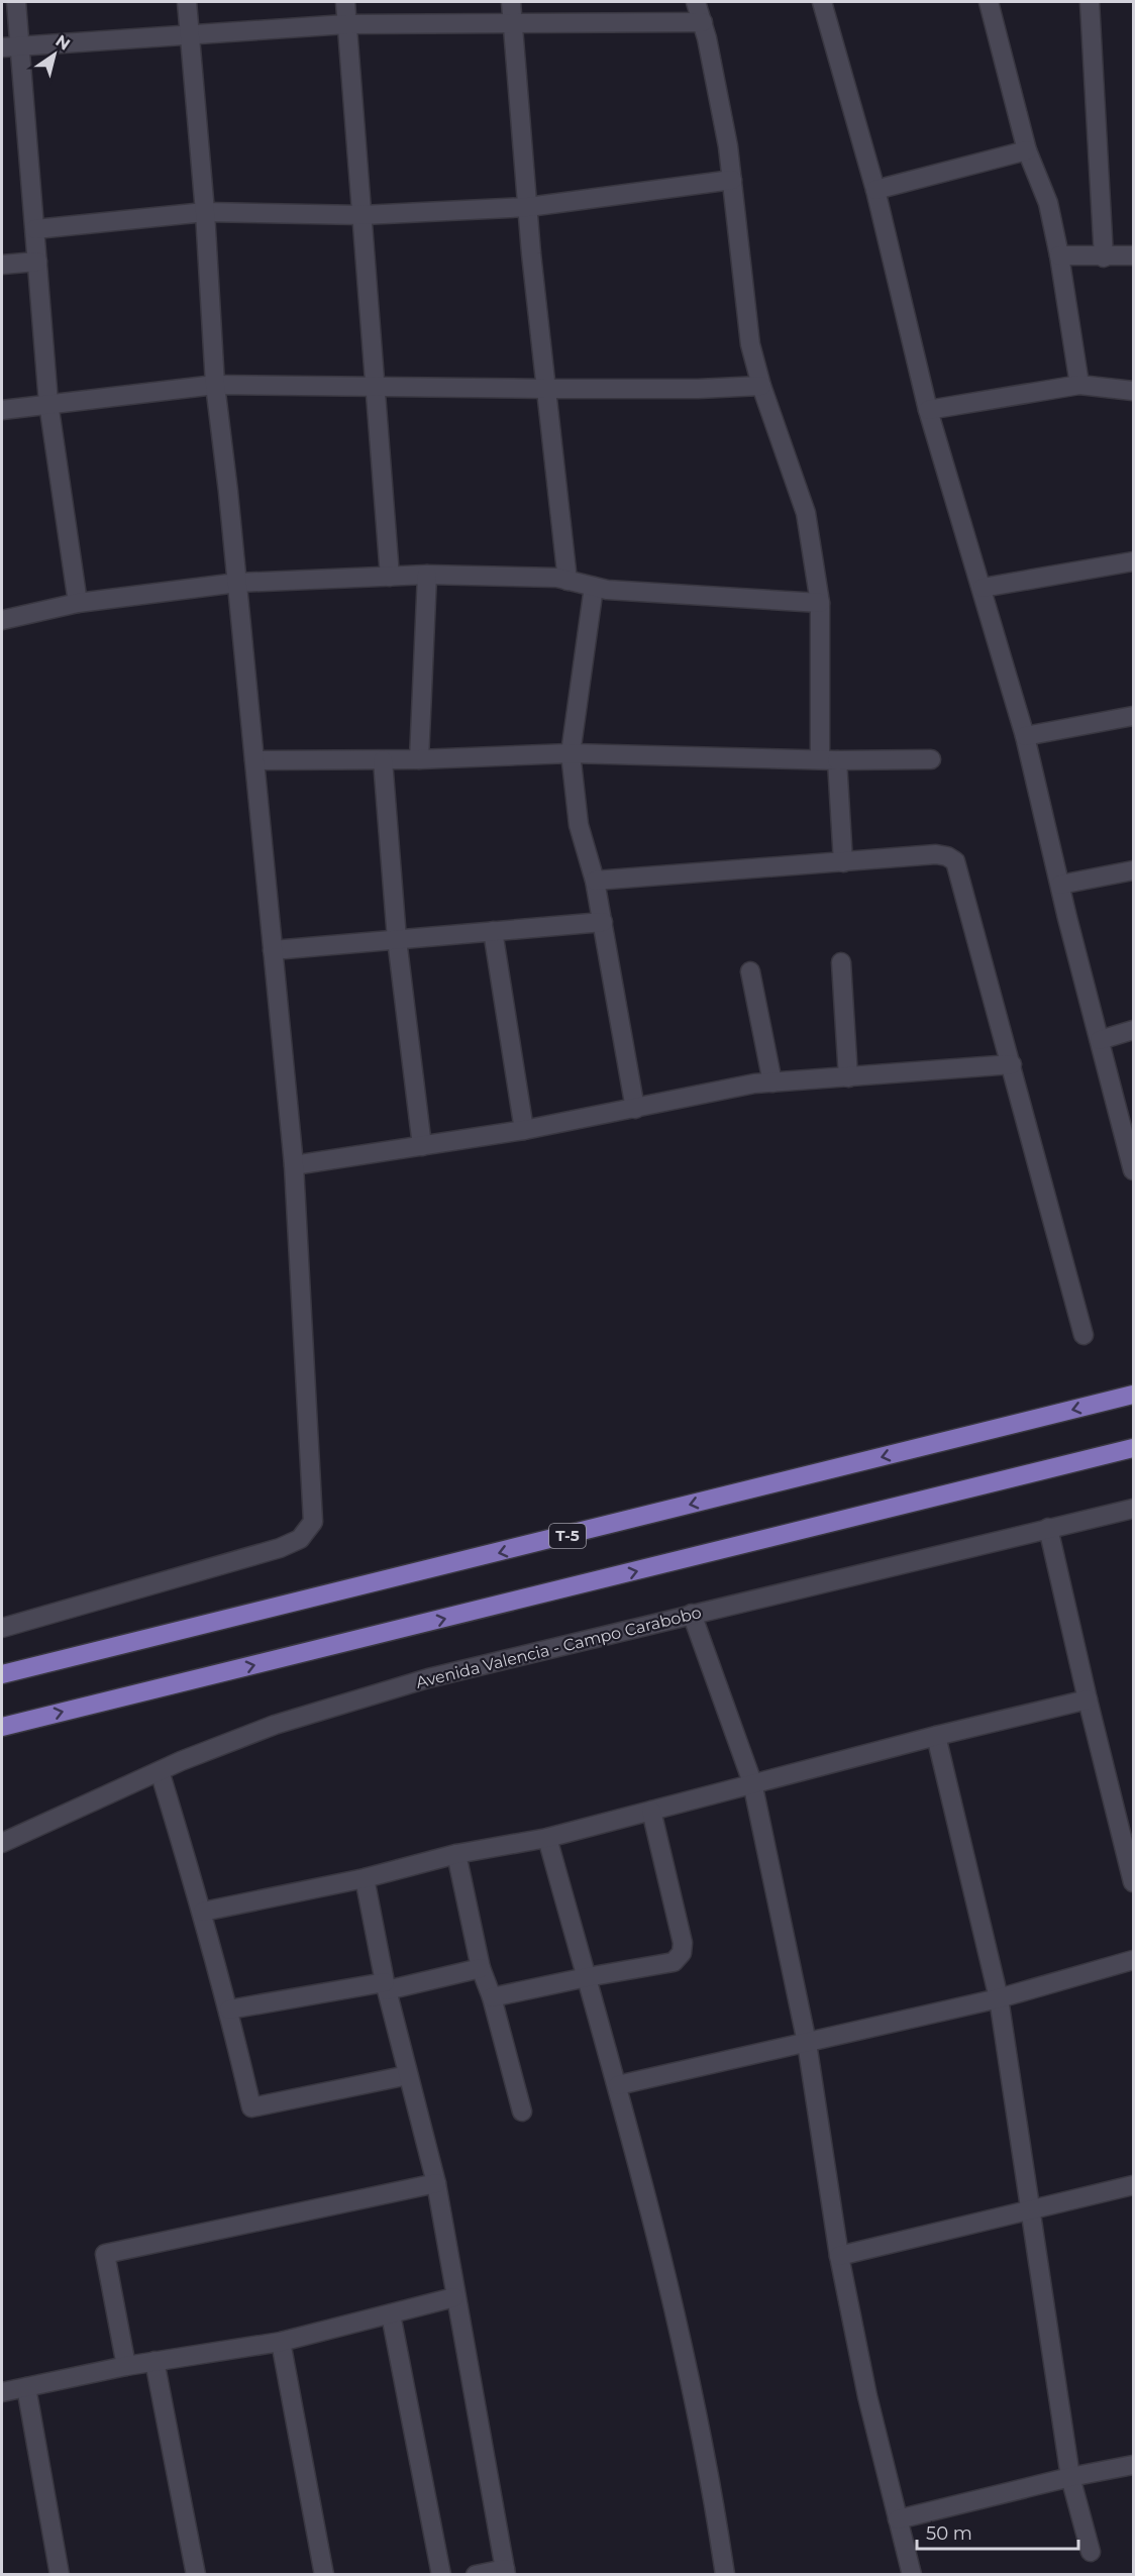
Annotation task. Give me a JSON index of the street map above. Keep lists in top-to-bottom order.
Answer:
{
  "streets": {
    "highway": ["T-5"],
    "street": ["Avenida Valencia - Campo Carabobo"]
  },
  "scale_bar": "50 m",
  "north": "top right"
}
